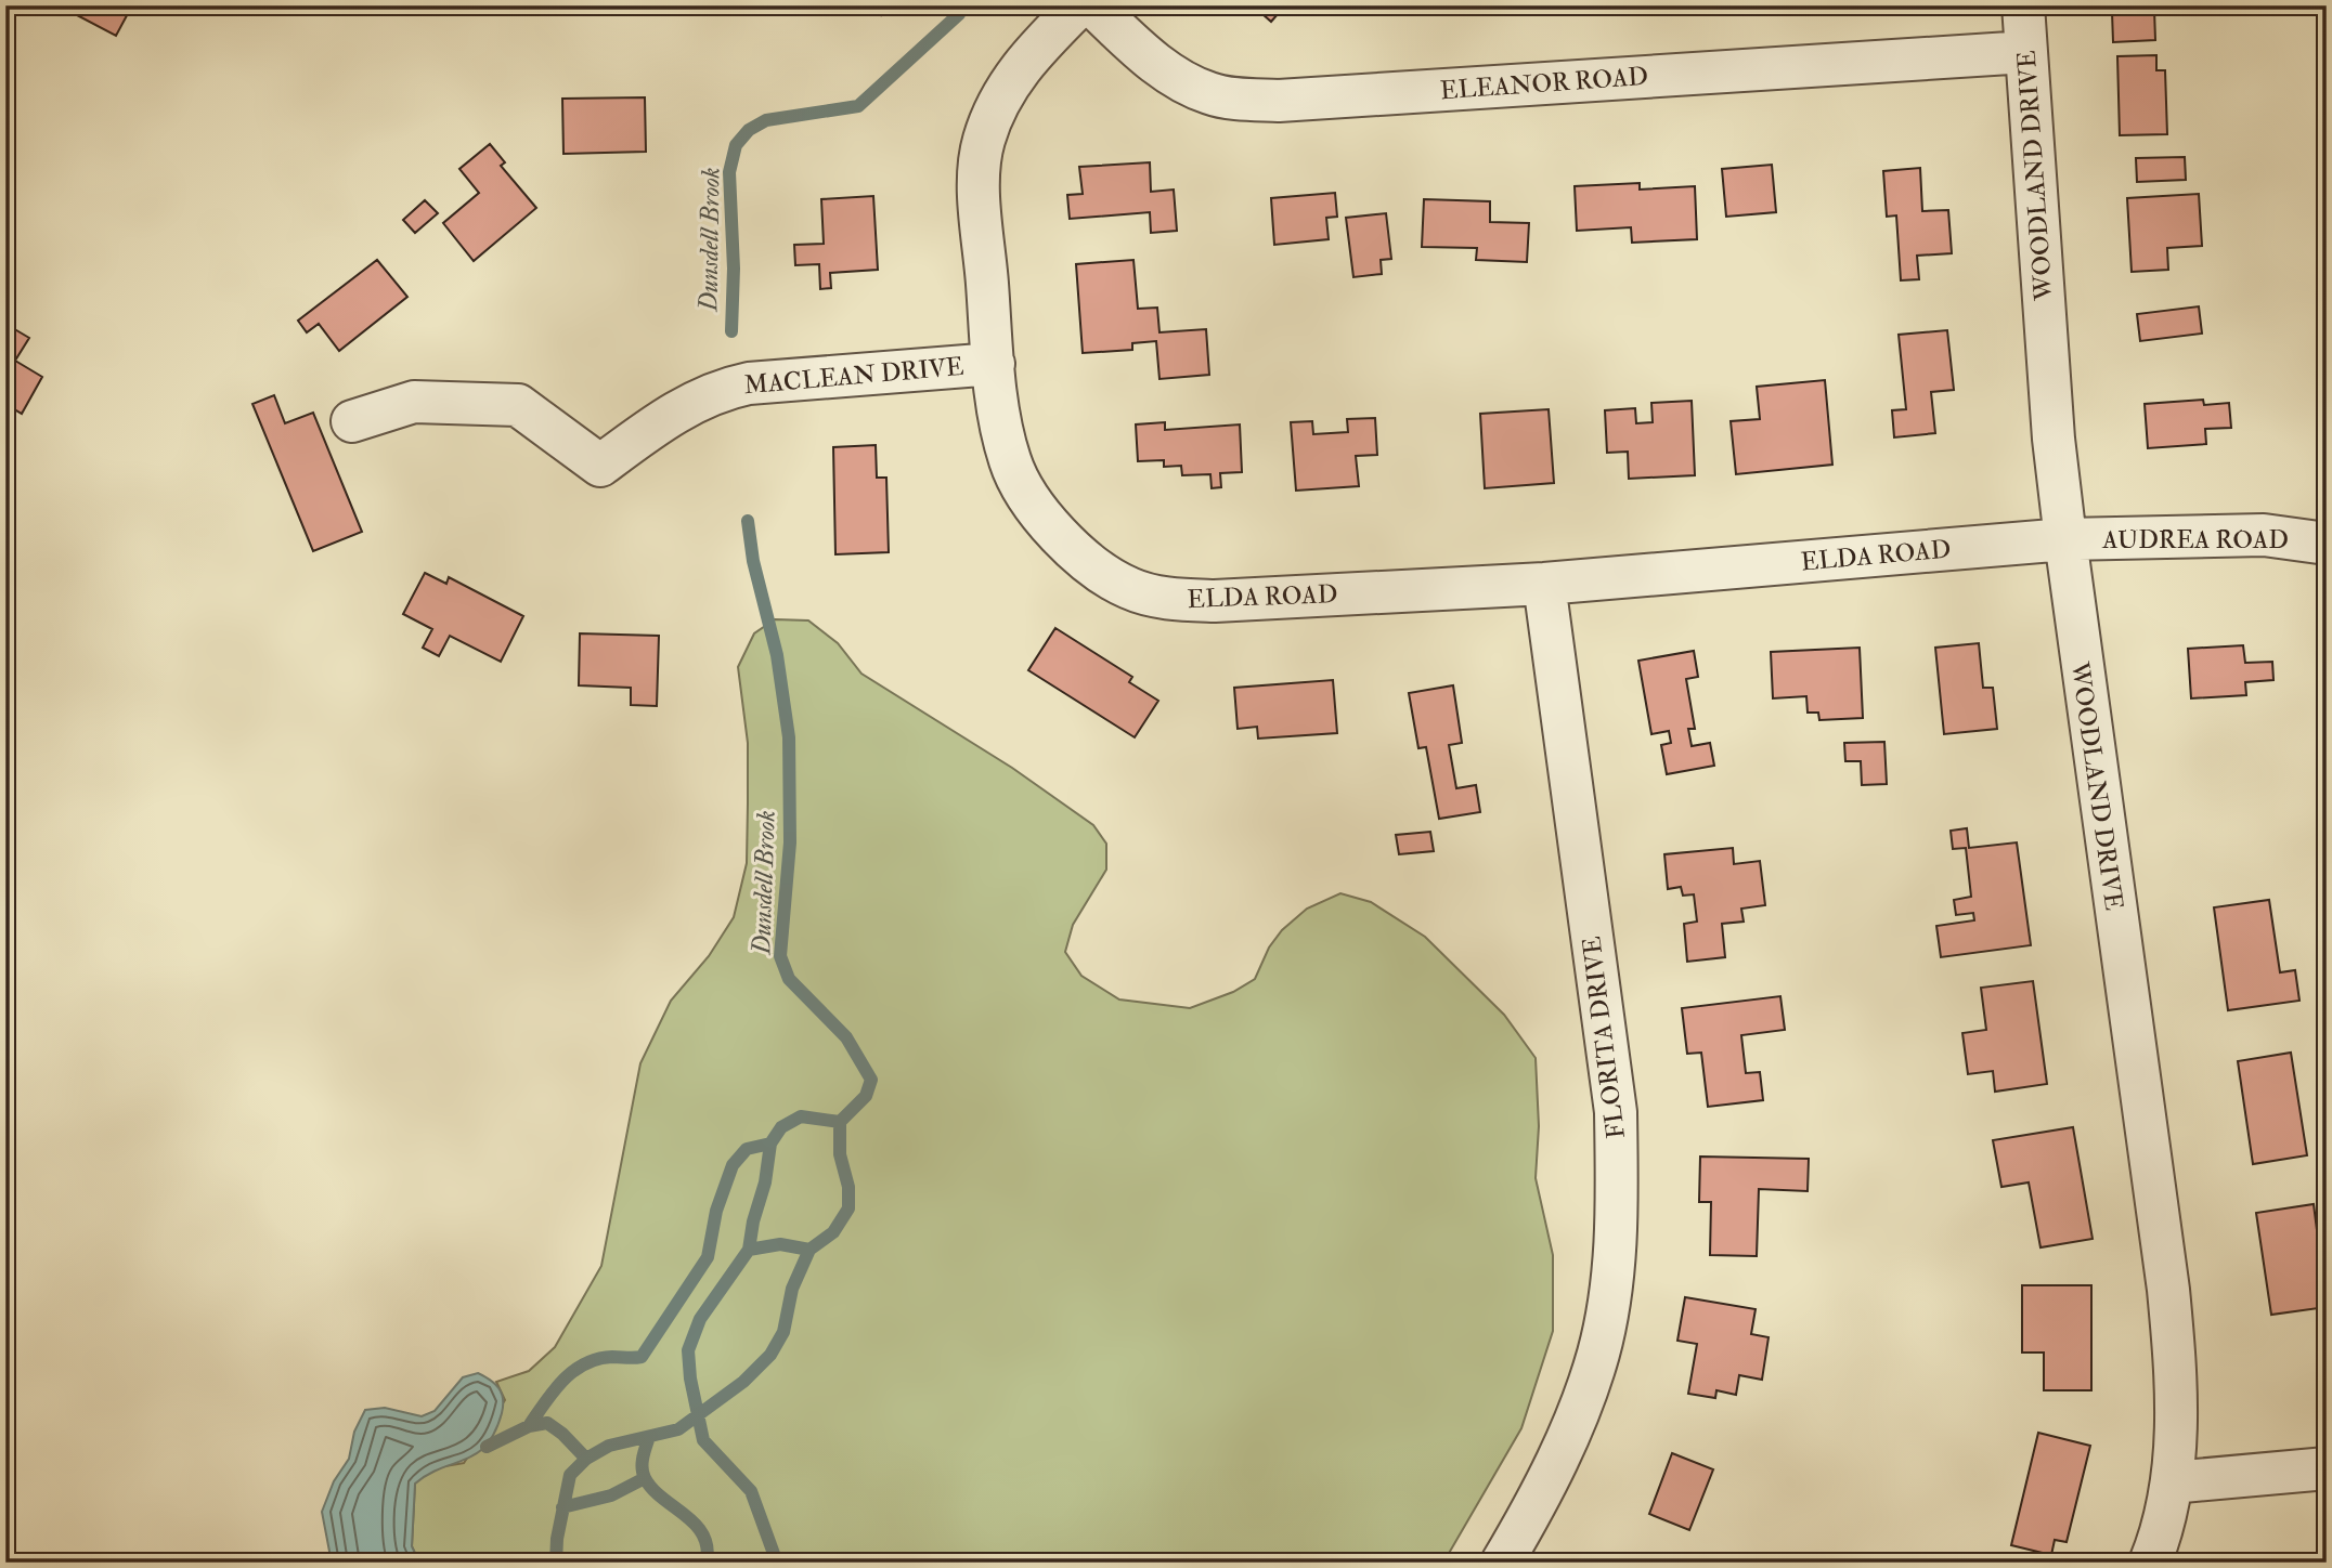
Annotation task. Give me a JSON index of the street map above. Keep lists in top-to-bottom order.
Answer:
{
  "streets": {
    "street": [
      "ELEANOR ROAD",
      "WOODLAND DRIVE",
      "MACLEAN DRIVE",
      "AUDREA ROAD",
      "ELDA ROAD",
      "FLORITA DRIVE"
    ]
  },
  "crossings": [
    ["ELEANOR ROAD", "WOODLAND DRIVE"],
    ["WOODLAND DRIVE", "AUDREA ROAD"],
    ["WOODLAND DRIVE", "ELDA ROAD"],
    ["MACLEAN DRIVE", "ELDA ROAD"],
    ["AUDREA ROAD", "ELDA ROAD"],
    ["ELDA ROAD", "FLORITA DRIVE"]
  ],
  "water": ["Dunsdell Brook"]
}
